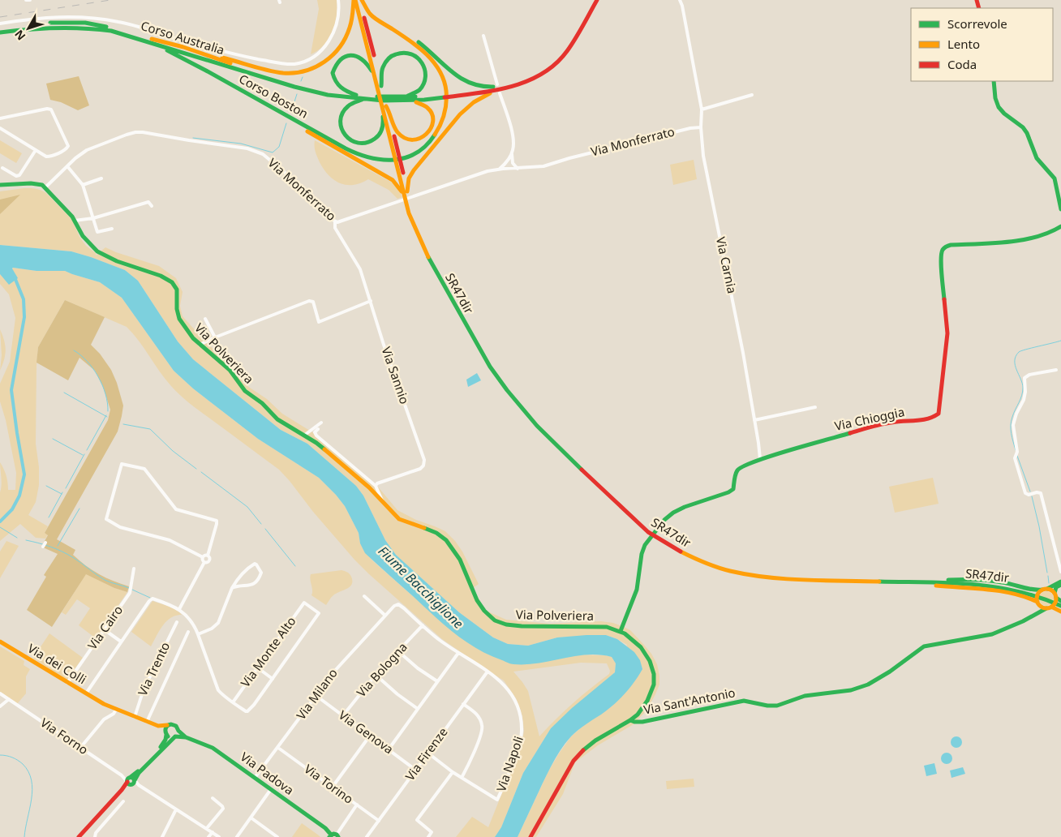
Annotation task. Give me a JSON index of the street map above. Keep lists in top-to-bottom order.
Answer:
{
  "streets": {
    "main road": [
      "Corso Australia",
      "Corso Boston",
      "SR47dir",
      "Via Polveriera",
      "Via Chioggia",
      "Via dei Colli",
      "Via Sant'Antonio",
      "Via Padova"
    ],
    "street": [
      "Via Monferrato",
      "Via Carnia",
      "Via Sannio",
      "Via Cairo",
      "Via Monte Alto",
      "Via Trento",
      "Via Bologna",
      "Via Milano",
      "Via Genova",
      "Via Forno",
      "Via Firenze",
      "Via Napoli",
      "Via Torino"
    ]
  },
  "crossings": [
    ["Corso Australia", "Corso Boston"],
    ["Corso Boston", "SR47dir"],
    ["Via Monferrato", "Via Carnia"],
    ["Via Monferrato", "Via Polveriera"],
    ["Via Monferrato", "Via Sannio"],
    ["Via Carnia", "Via Chioggia"],
    ["Via Polveriera", "Via Chioggia"],
    ["Via Polveriera", "Via Sant'Antonio"],
    ["Via Cairo", "Via dei Colli"],
    ["Via dei Colli", "Via Padova"],
    ["Via Trento", "Via Padova"],
    ["Via Bologna", "Via Genova"],
    ["Via Bologna", "Via Napoli"],
    ["Via Milano", "Via Genova"],
    ["Via Milano", "Via Napoli"],
    ["Via Milano", "Via Padova"],
    ["Via Milano", "Via Torino"],
    ["Via Genova", "Via Firenze"],
    ["Via Firenze", "Via Napoli"],
    ["Via Firenze", "Via Torino"],
    ["Via Padova", "Via Torino"]
  ],
  "water": ["Fiume Bacchiglione"],
  "legend": ["Scorrevole", "Lento", "Coda"],
  "north": "bottom left"
}
